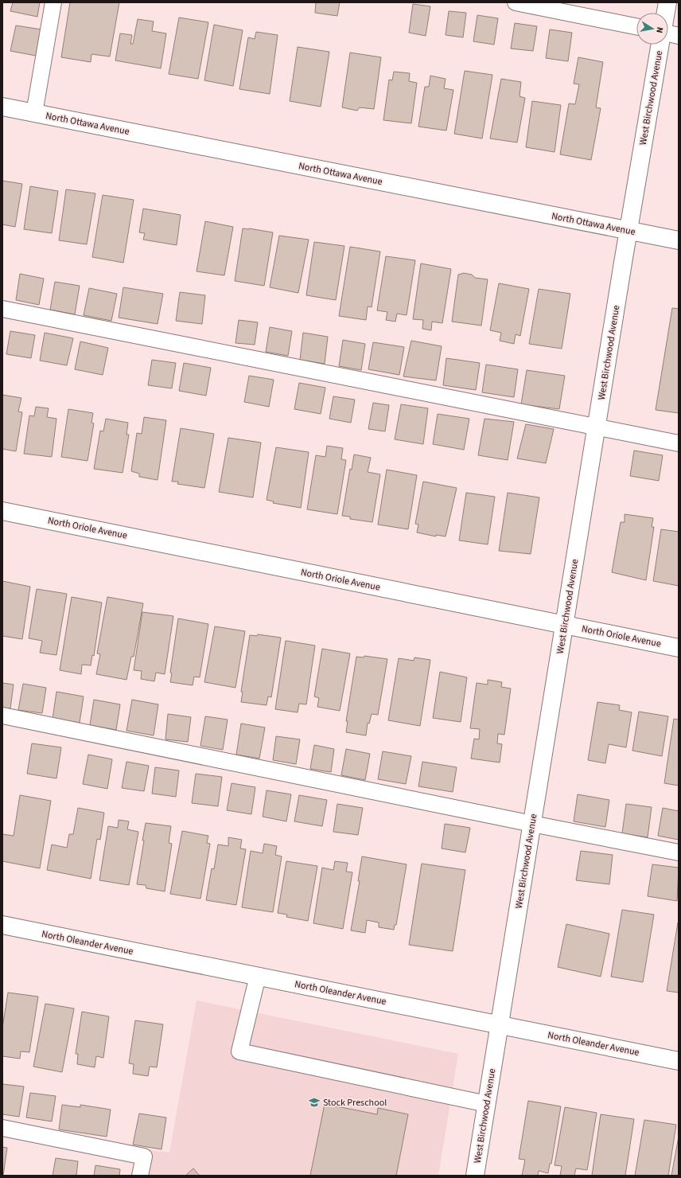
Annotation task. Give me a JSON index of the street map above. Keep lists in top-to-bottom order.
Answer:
{
  "streets": {
    "street": [
      "West Birchwood Avenue",
      "North Ottawa Avenue",
      "North Oriole Avenue",
      "North Oleander Avenue"
    ]
  },
  "crossings": [
    ["West Birchwood Avenue", "North Ottawa Avenue"],
    ["West Birchwood Avenue", "North Oriole Avenue"],
    ["West Birchwood Avenue", "North Oleander Avenue"]
  ],
  "places": {
    "school or university": ["Stock Preschool"]
  },
  "north": "right"
}
